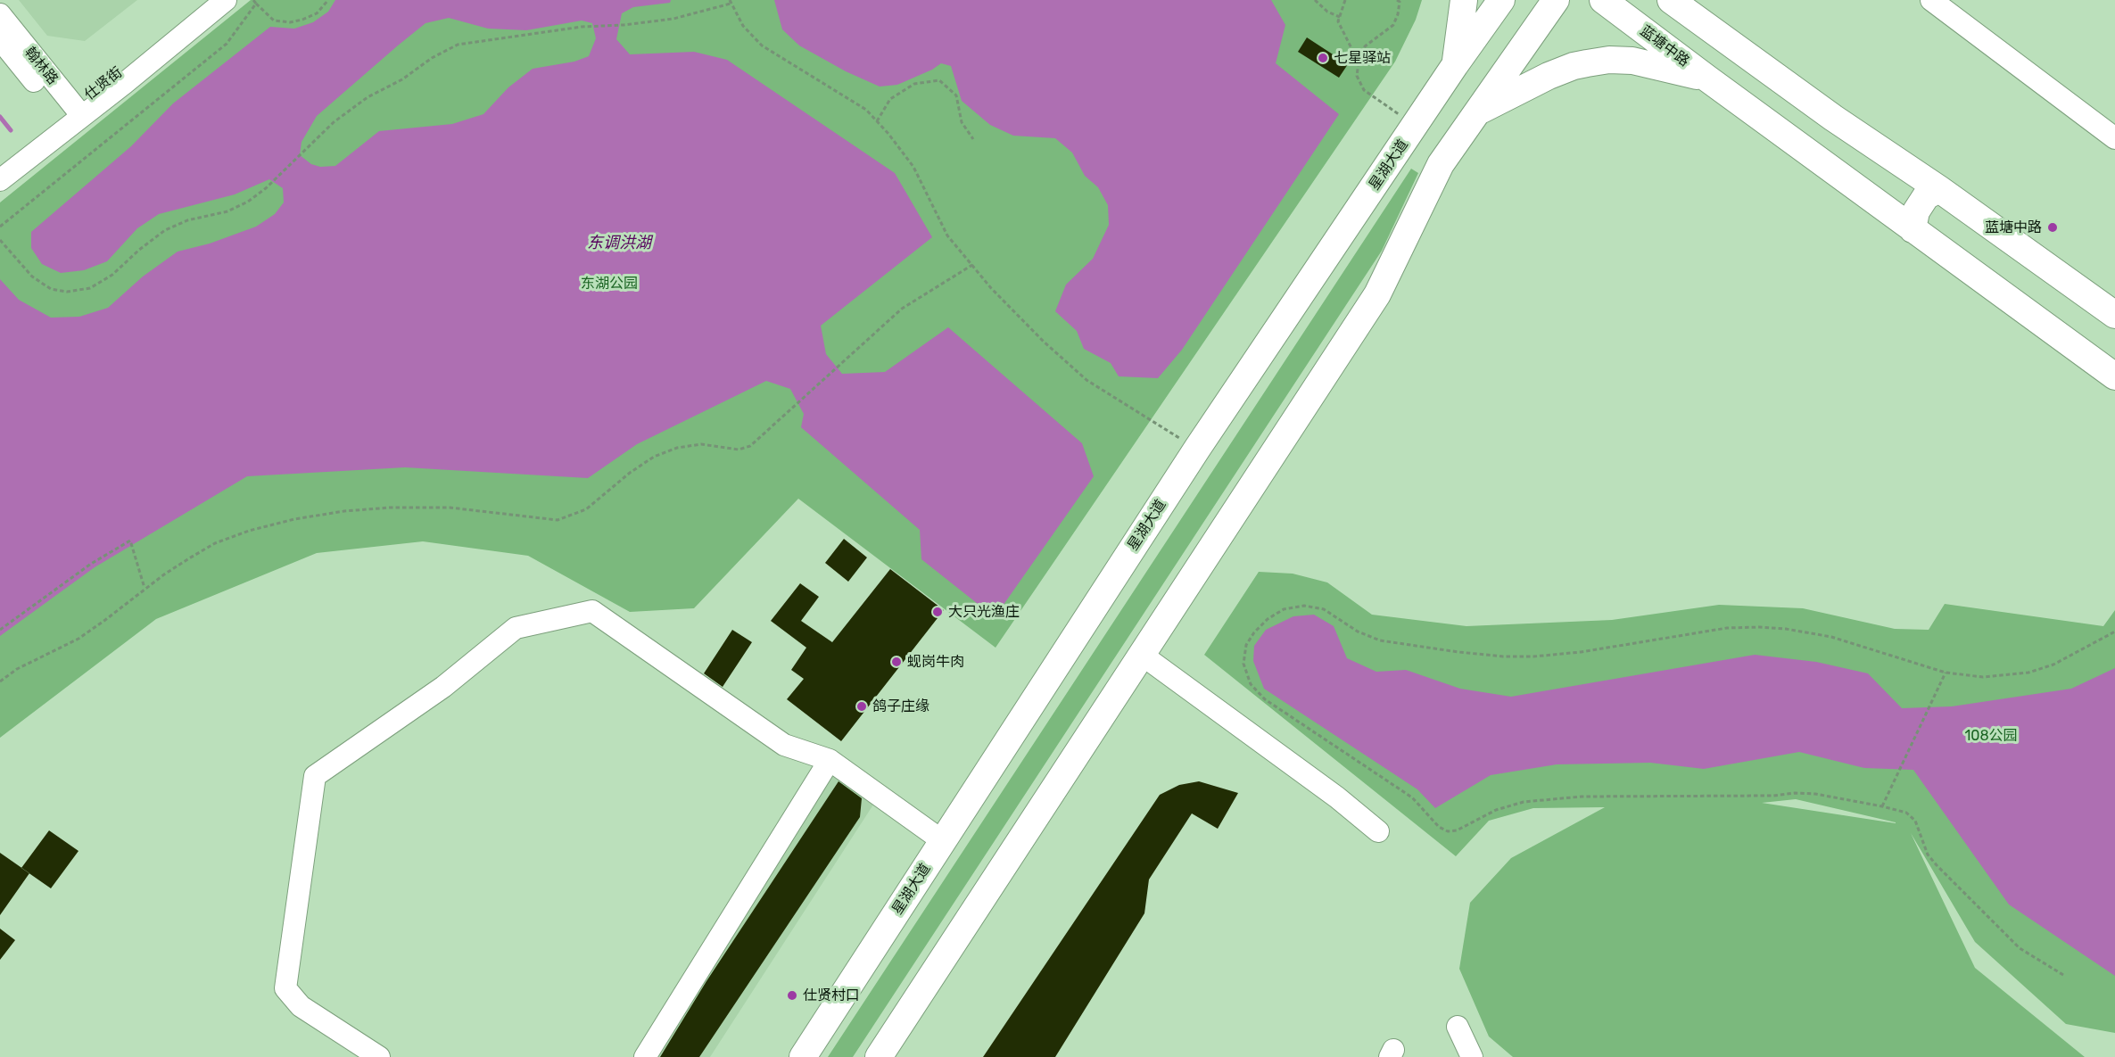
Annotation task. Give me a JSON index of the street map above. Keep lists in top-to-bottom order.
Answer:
{
  "streets": {
    "main road": ["蓝塘中路", "星湖大道"],
    "street": ["翰林路", "仕贤街"]
  },
  "crossings": [
    ["翰林路", "仕贤街"]
  ],
  "water": ["东调洪湖"],
  "parks": ["东湖公园", "108公园"],
  "places": [
    "七星驿站",
    "蓝塘中路",
    "大只光渔庄",
    "蚬岗牛肉",
    "鸽子庄缘",
    "仕贤村口"
  ]
}
